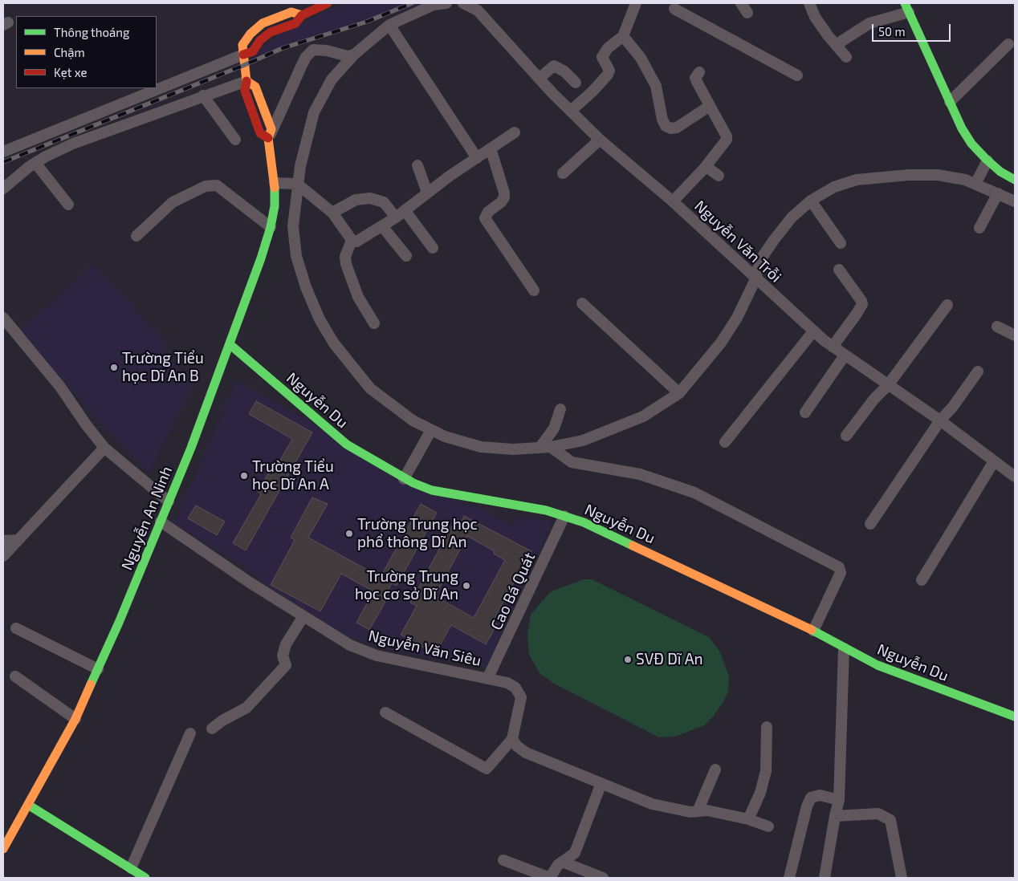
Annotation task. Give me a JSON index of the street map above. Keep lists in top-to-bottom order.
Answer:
{
  "streets": {
    "main road": ["Nguyễn Du", "Nguyễn An Ninh"],
    "street": ["Nguyễn Văn Trỗi", "Cao Bá Quát", "Nguyễn Văn Siêu"]
  },
  "crossings": [
    ["Nguyễn Du", "Nguyễn An Ninh"],
    ["Nguyễn Du", "Cao Bá Quát"],
    ["Nguyễn An Ninh", "Nguyễn Văn Siêu"],
    ["Cao Bá Quát", "Nguyễn Văn Siêu"]
  ],
  "places": [
    "Trường Tiểu học Dĩ An B",
    "Trường Tiểu học Dĩ An A",
    "Trường Trung học phổ thông Dĩ An",
    "Trường Trung học cơ sở Dĩ An",
    "SVĐ Dĩ An"
  ],
  "legend": ["Thông thoáng", "Chậm", "Kẹt xe"],
  "scale_bar": "50 m"
}
